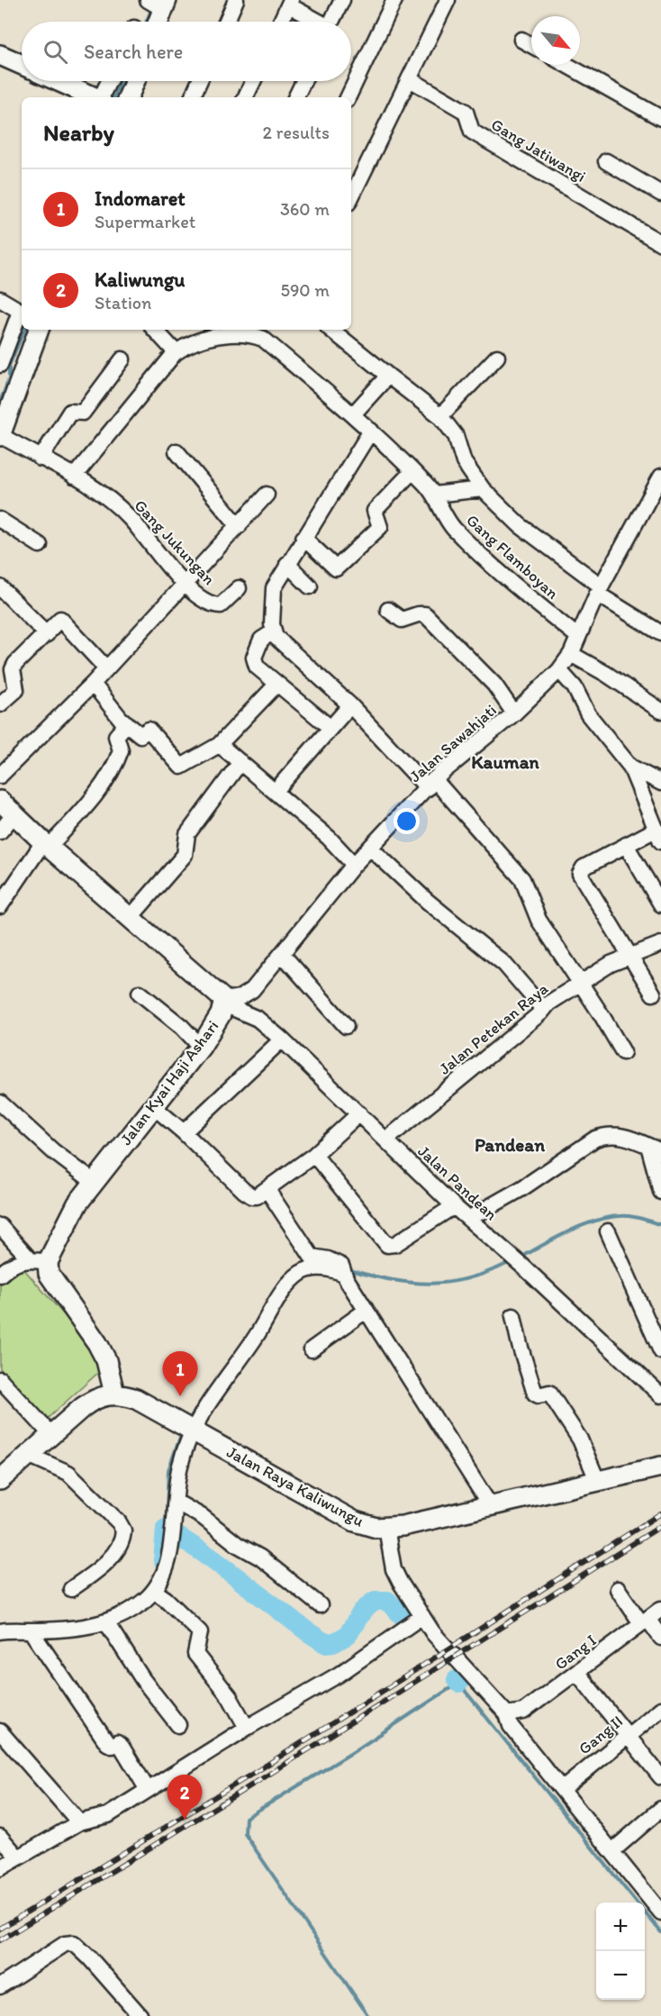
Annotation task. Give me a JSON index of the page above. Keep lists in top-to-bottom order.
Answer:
{
  "streets": {
    "main road": ["Jalan Kyai Haji Ashari", "Jalan Raya Kaliwungu"],
    "street": [
      "Gang Jatiwangi",
      "Gang Jukungan",
      "Gang Flamboyan",
      "Jalan Sawahjati",
      "Jalan Petekan Raya",
      "Jalan Pandean",
      "Gang I",
      "Gang II"
    ]
  },
  "crossings": [
    ["Gang Flamboyan", "Jalan Sawahjati"],
    ["Jalan Sawahjati", "Jalan Kyai Haji Ashari"],
    ["Jalan Sawahjati", "Jalan Pandean"],
    ["Jalan Petekan Raya", "Jalan Pandean"],
    ["Jalan Kyai Haji Ashari", "Jalan Pandean"]
  ],
  "districts": ["Kauman", "Pandean"],
  "north": "bottom right",
  "page": {
    "search": "Search here",
    "heading": ["Nearby", "2 results"],
    "list": [
      {
        "mark": "1",
        "name": "Indomaret",
        "note": "Supermarket",
        "value": "360 m"
      },
      {
        "mark": "2",
        "name": "Kaliwungu",
        "note": "Station",
        "value": "590 m"
      }
    ],
    "pins": ["1", "2"],
    "map_buttons": ["+", "−"]
  }
}
